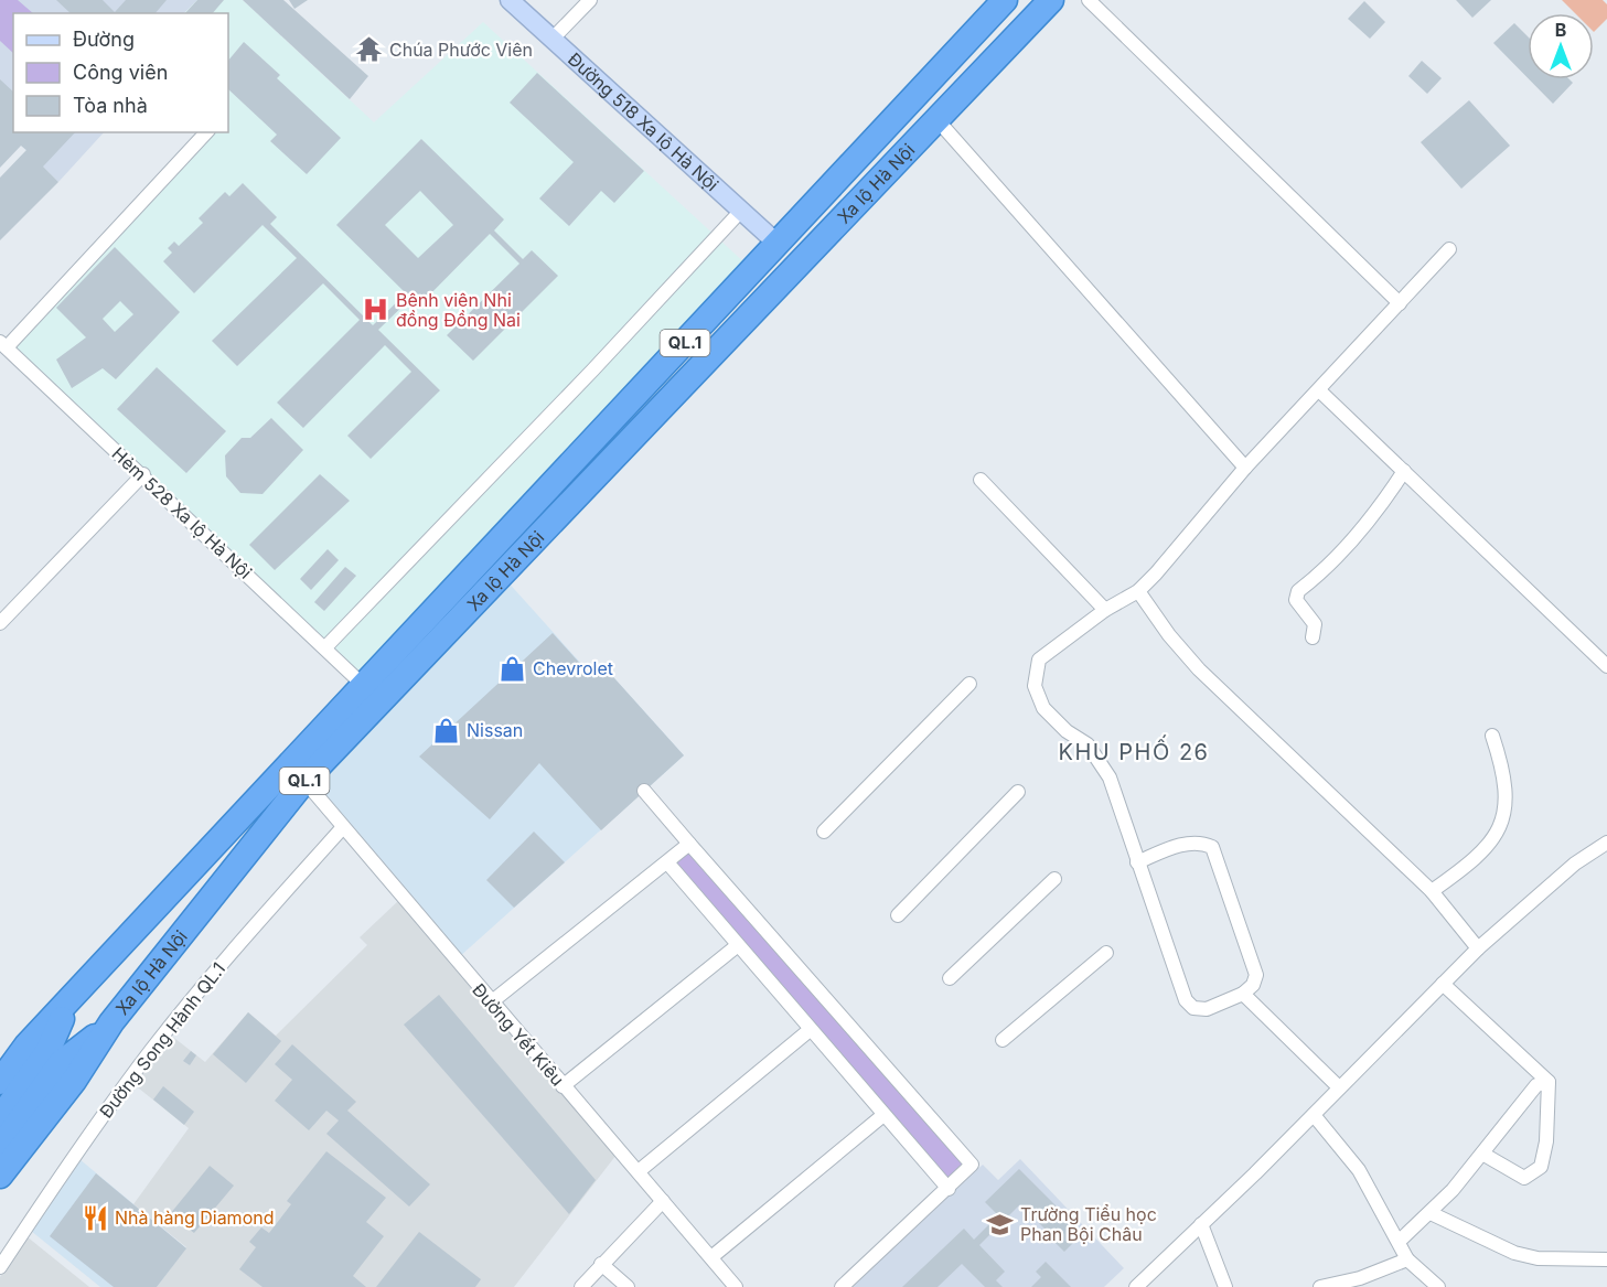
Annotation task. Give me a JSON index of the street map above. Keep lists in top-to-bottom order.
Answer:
{
  "streets": {
    "highway": ["Xa lộ Hà Nội", "QL.1"],
    "street": [
      "Đường 518 Xa lộ Hà Nội",
      "Hẻm 528 Xa lộ Hà Nội",
      "Đường Yết Kiêu",
      "Đường Song Hành QL.1"
    ]
  },
  "crossings": [
    ["Đường 518 Xa lộ Hà Nội", "Xa lộ Hà Nội"],
    ["Xa lộ Hà Nội", "QL.1"],
    ["Xa lộ Hà Nội", "Hẻm 528 Xa lộ Hà Nội"],
    ["Xa lộ Hà Nội", "Đường Yết Kiêu"],
    ["Đường Yết Kiêu", "Đường Song Hành QL.1"]
  ],
  "districts": ["KHU PHỐ 26"],
  "places": {
    "temple": ["Chúa Phước Viên"],
    "hospital": ["Bệnh viện Nhi đồng Đồng Nai"],
    "shop": ["Chevrolet", "Nissan"],
    "restaurant": ["Nhà hàng Diamond"],
    "school or university": ["Trường Tiểu học Phan Bội Châu"]
  },
  "legend": ["Đường", "Công viên", "Tòa nhà"],
  "north": "top"
}
